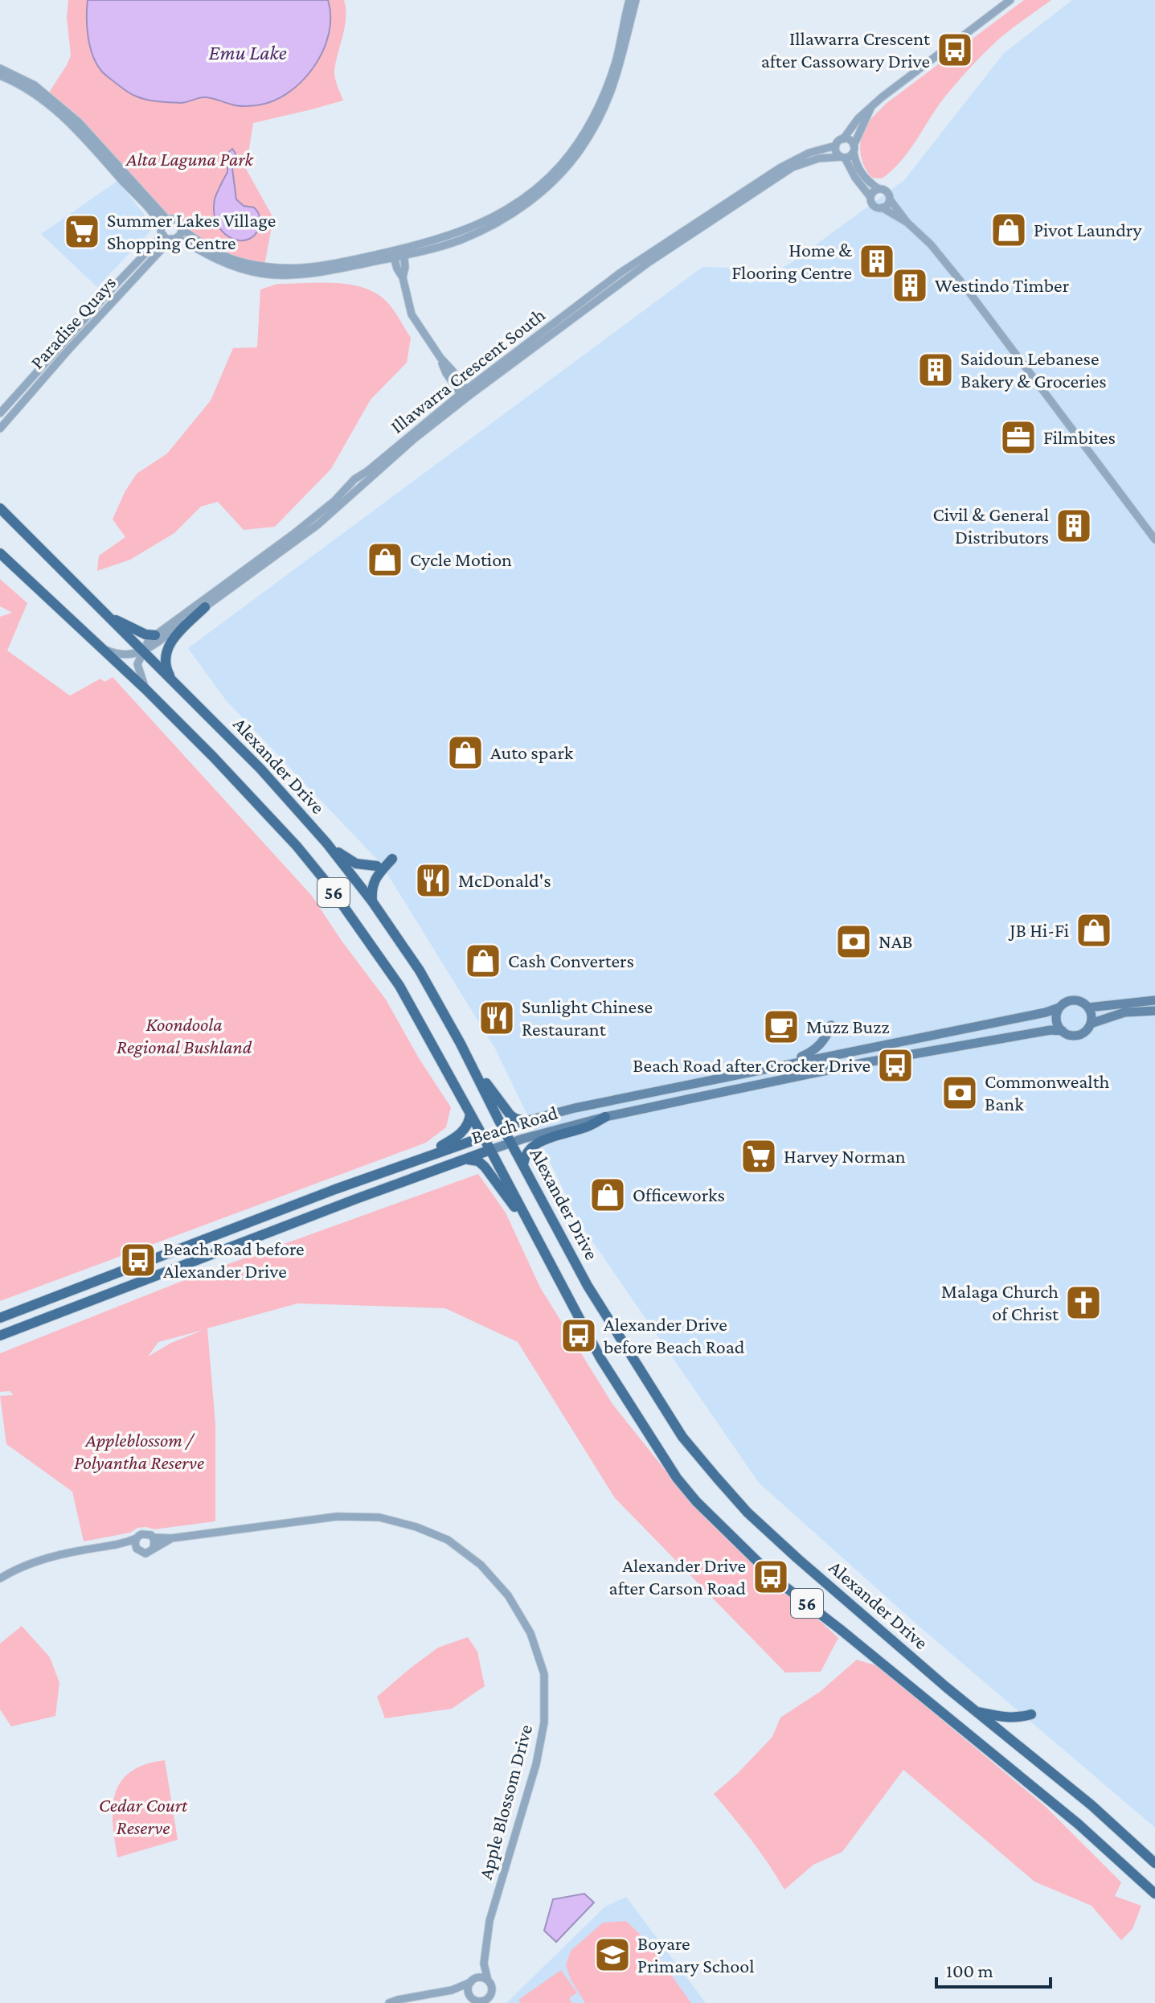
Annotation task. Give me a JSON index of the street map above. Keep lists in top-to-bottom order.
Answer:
{
  "streets": {
    "main road": ["Alexander Drive", "56", "Beach Road"],
    "street": ["Paradise Quays", "Illawarra Crescent South", "Apple Blossom Drive"]
  },
  "crossings": [
    ["Illawarra Crescent South", "Alexander Drive"],
    ["Alexander Drive", "Beach Road"]
  ],
  "water": ["Emu Lake"],
  "parks": [
    "Alta Laguna Park",
    "Koondoola Regional Bushland",
    "Appleblossom / Polyantha Reserve",
    "Cedar Court Reserve"
  ],
  "places": {
    "bus stop": [
      "Illawarra Crescent after Cassowary Drive",
      "Beach Road after Crocker Drive",
      "Beach Road before Alexander Drive",
      "Alexander Drive before Beach Road",
      "Alexander Drive after Carson Road"
    ],
    "shop": [
      "Pivot Laundry",
      "Cycle Motion",
      "Auto spark",
      "JB Hi-Fi",
      "Cash Converters",
      "Officeworks"
    ],
    "supermarket": ["Summer Lakes Village Shopping Centre", "Harvey Norman"],
    "building": [
      "Home & Flooring Centre",
      "Westindo Timber",
      "Saidoun Lebanese Bakery & Groceries",
      "Civil & General Distributors"
    ],
    "office": ["Filmbites"],
    "restaurant": ["McDonald's", "Sunlight Chinese Restaurant"],
    "bank": ["NAB", "Commonwealth Bank"],
    "cafe": ["Muzz Buzz"],
    "church": ["Malaga Church of Christ"],
    "school or university": ["Boyare Primary School"]
  },
  "scale_bar": "100 m"
}
